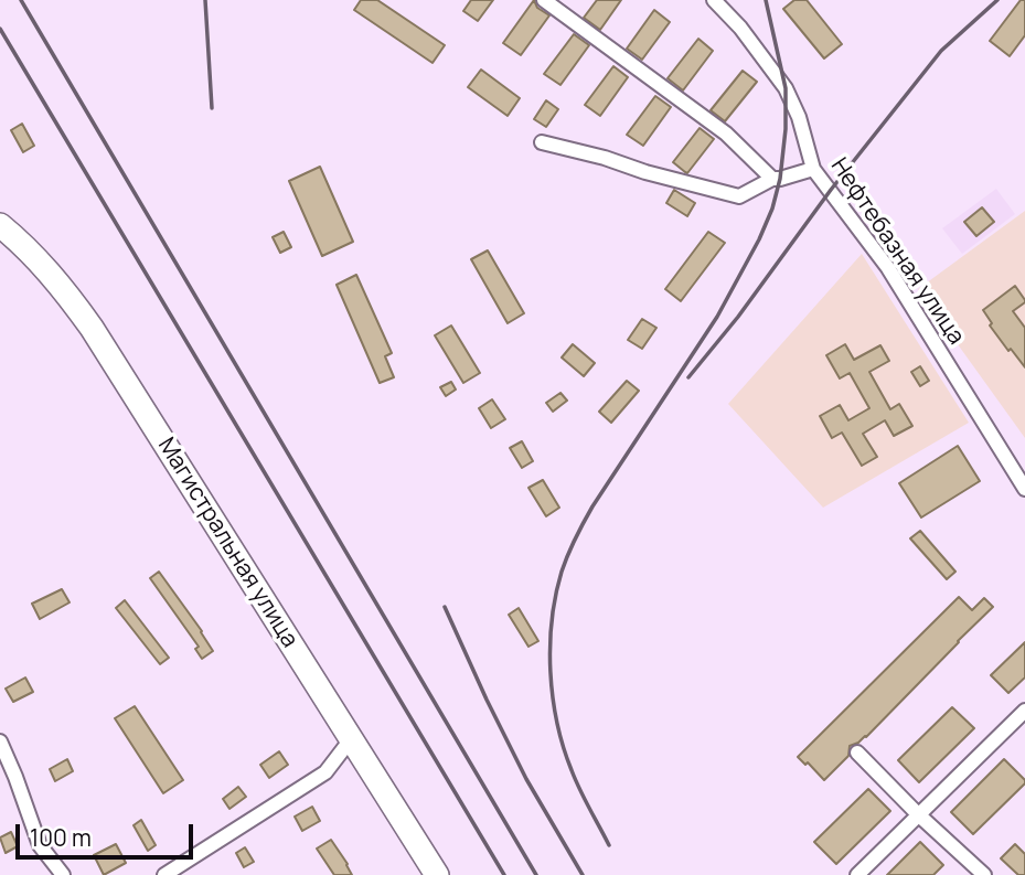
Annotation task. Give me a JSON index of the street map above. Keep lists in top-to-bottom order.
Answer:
{
  "streets": {
    "main road": ["Магистральная улица"],
    "street": ["Нефтебазная улица"]
  },
  "scale_bar": "100 m"
}
